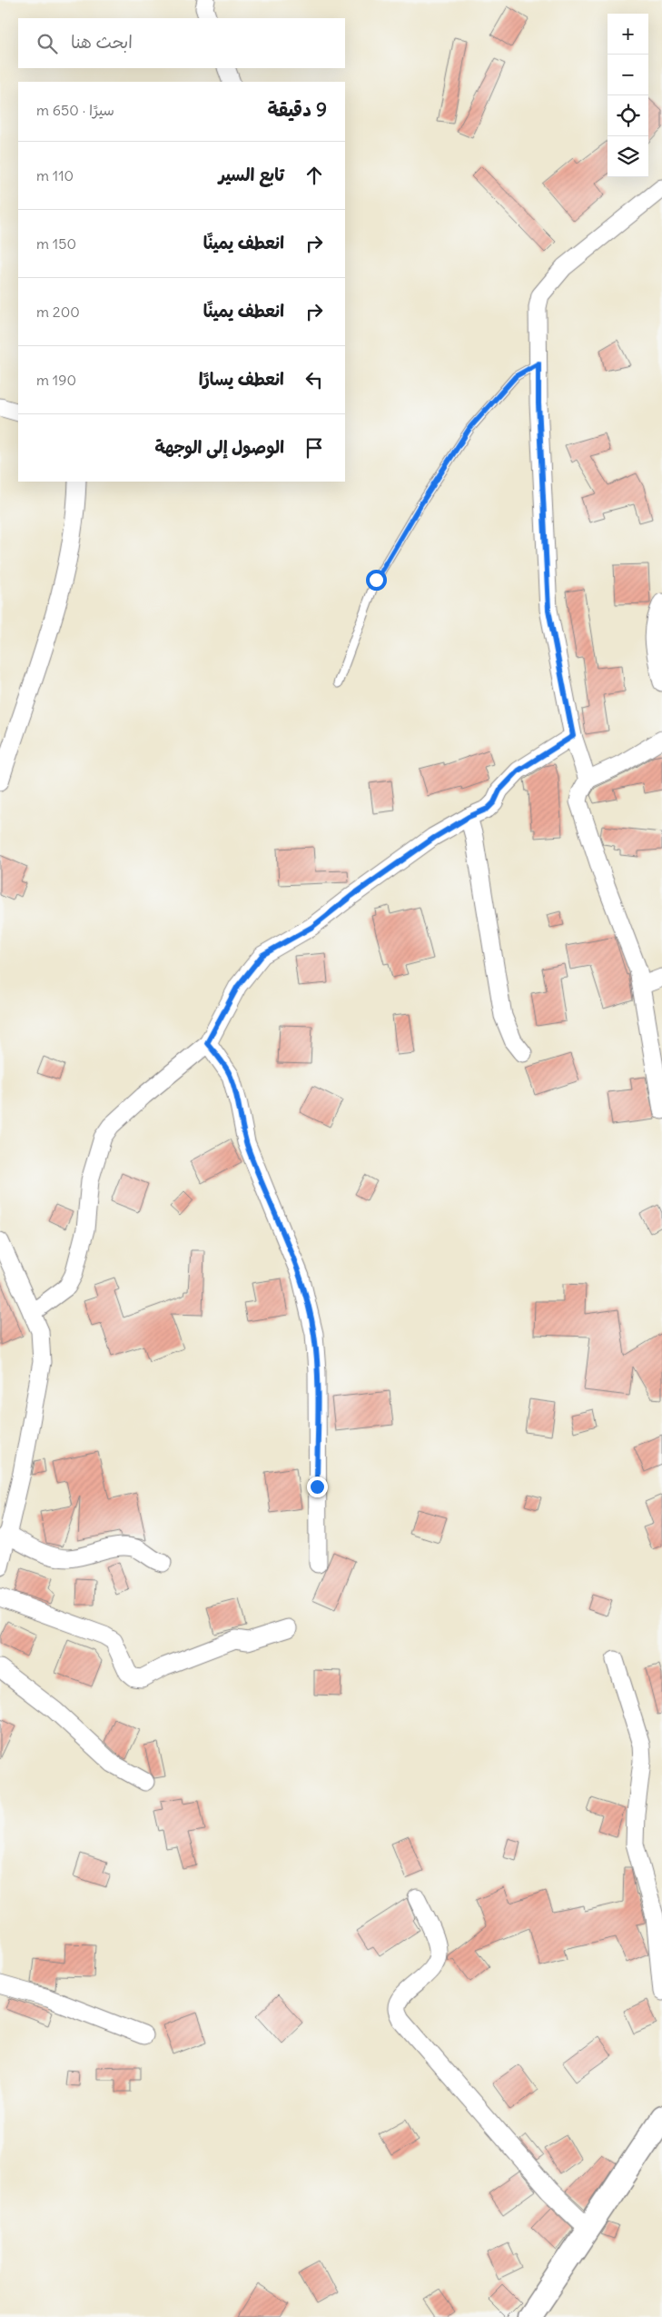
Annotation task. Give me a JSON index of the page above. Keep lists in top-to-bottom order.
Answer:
{
  "page": {
    "map_buttons": ["+", "−"],
    "search": "ابحث هنا",
    "heading": ["9 دقيقة", "سيرًا · 650 m"],
    "list": [
      ["تابع السير", "110 m"],
      ["انعطف يمينًا", "150 m"],
      ["انعطف يمينًا", "200 m"],
      ["انعطف يسارًا", "190 m"],
      "الوصول إلى الوجهة"
    ]
  }
}
